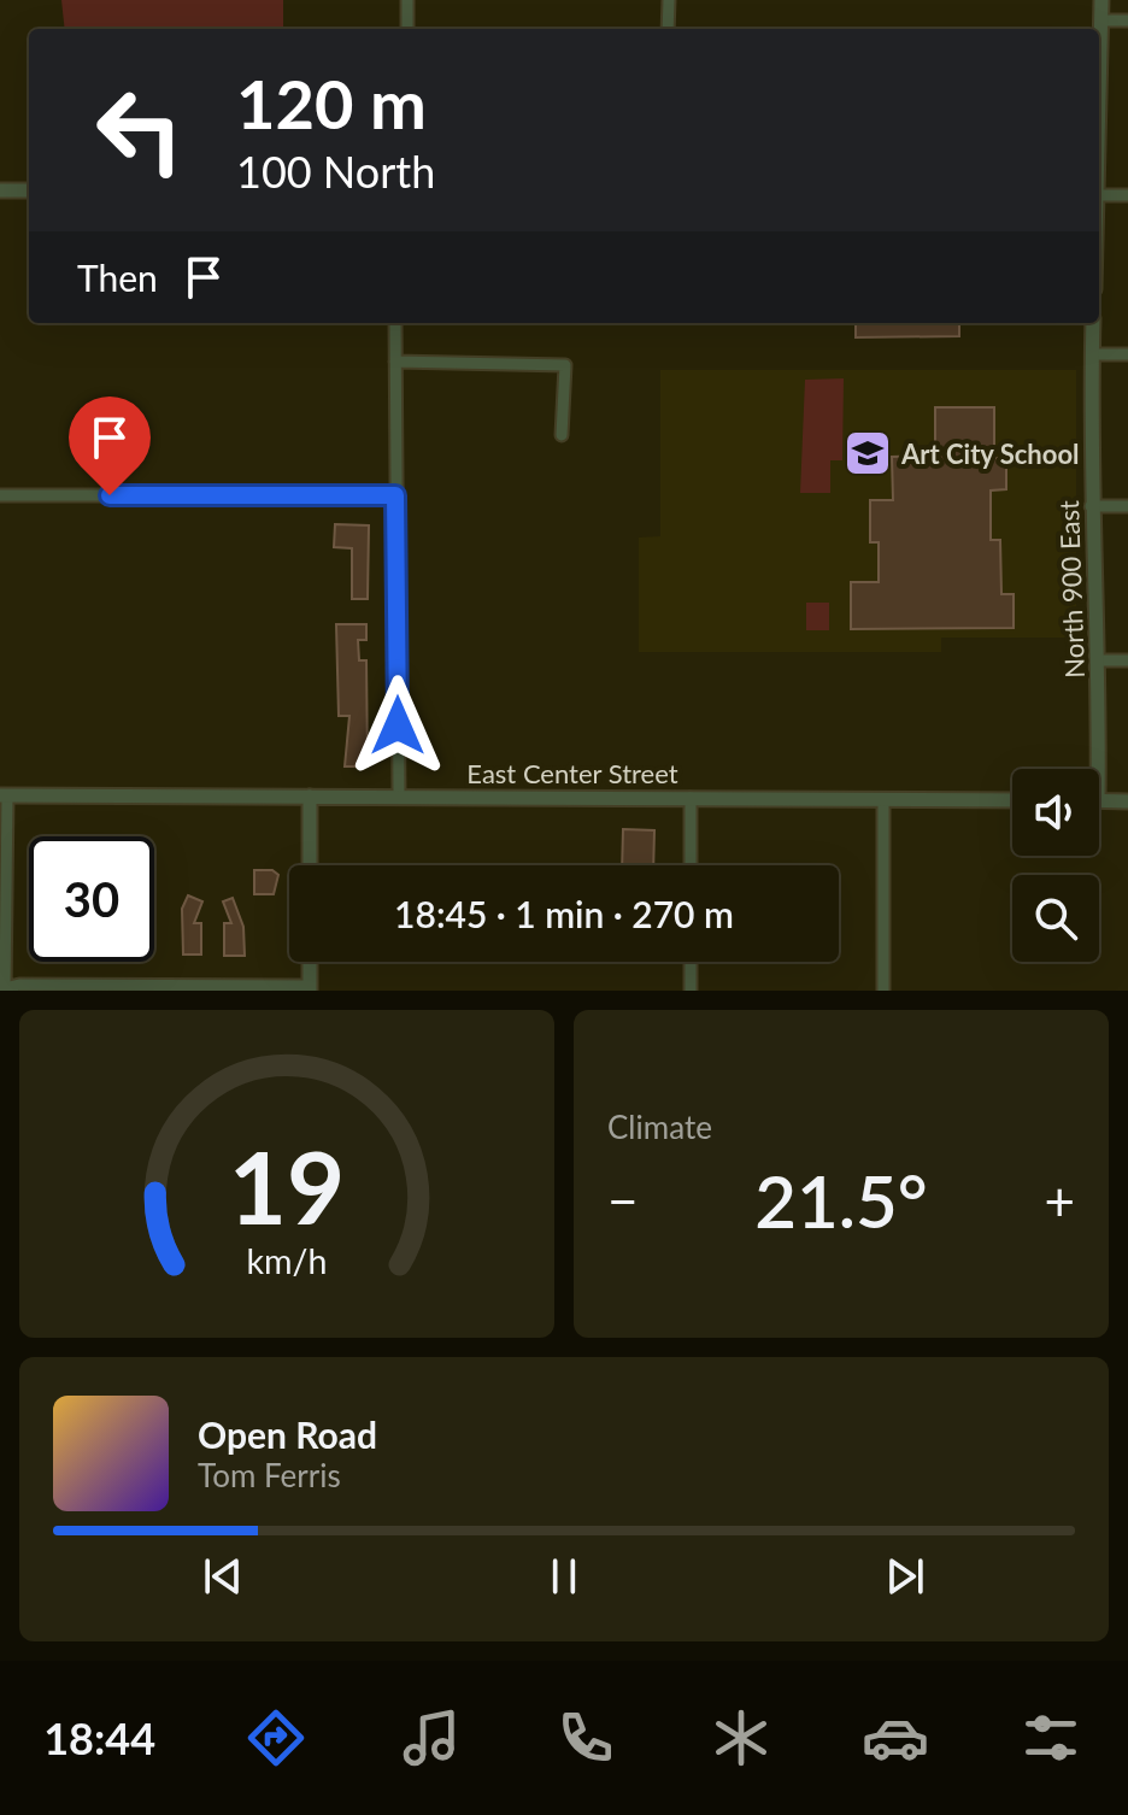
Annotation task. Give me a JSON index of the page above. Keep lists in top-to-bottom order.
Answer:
{
  "streets": {
    "street": ["North 900 East", "East Center Street"]
  },
  "places": {
    "school or university": ["Art City School"]
  },
  "page": {
    "turn": ["120 m", "100 North"],
    "then": "Then",
    "limit": "30",
    "trip": "18:45 · 1 min · 270 m",
    "tile": "Climate",
    "heat": ["−", "21.5°", "+"],
    "song": ["Open Road", "Tom Ferris"],
    "tabs": "18:44",
    "gauge": ["19", "km/h"]
  }
}
